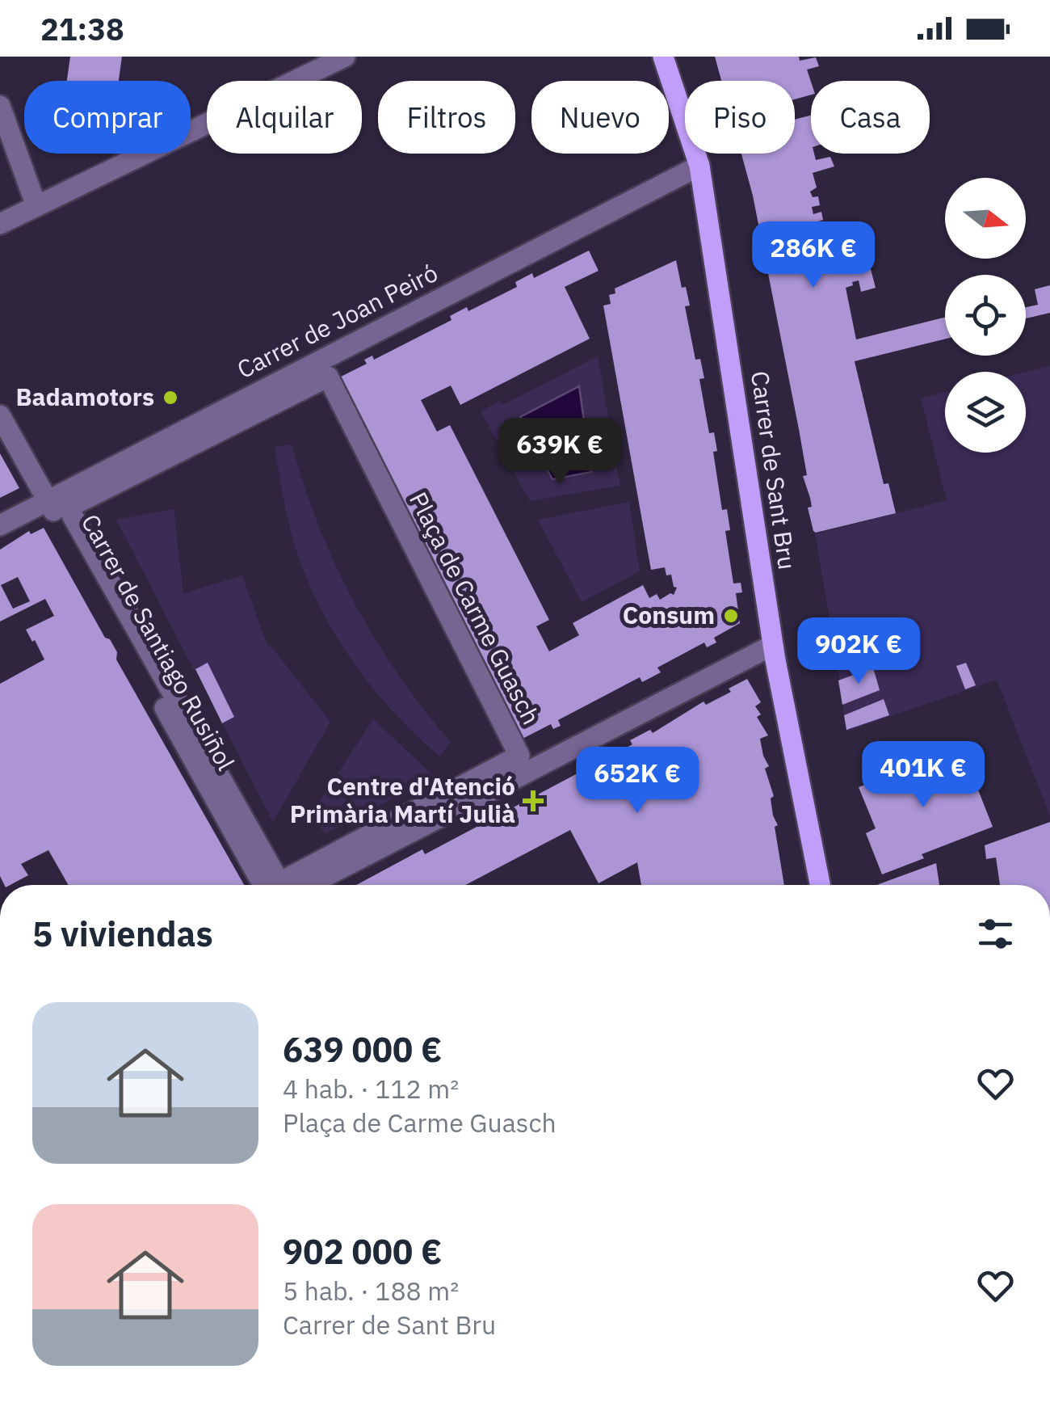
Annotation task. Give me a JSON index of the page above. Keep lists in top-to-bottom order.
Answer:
{
  "streets": {
    "main road": ["Carrer de Sant Bru"],
    "street": ["Carrer de Joan Peiró", "Plaça de Carme Guasch", "Carrer de Santiago Rusiñol"]
  },
  "crossings": [
    ["Carrer de Joan Peiró", "Carrer de Sant Bru"],
    ["Carrer de Joan Peiró", "Carrer de Santiago Rusiñol"]
  ],
  "places": {
    "other": ["Badamotors", "Consum"],
    "health": ["Centre d'Atenció Primària Martí Julià"]
  },
  "north": "right",
  "page": {
    "status": "21:38",
    "chip": [
      "Comprar",
      "Alquilar",
      "Filtros",
      "Nuevo",
      "Piso",
      "Casa"
    ],
    "price": [
      "286K €",
      "639K €",
      "902K €",
      "401K €",
      "652K €"
    ],
    "heading": "5 viviendas",
    "list": [
      {
        "name": "639 000 €",
        "note": "4 hab. · 112 m² · Plaça de Carme Guasch"
      },
      {
        "name": "902 000 €",
        "note": "5 hab. · 188 m² · Carrer de Sant Bru"
      }
    ]
  }
}
